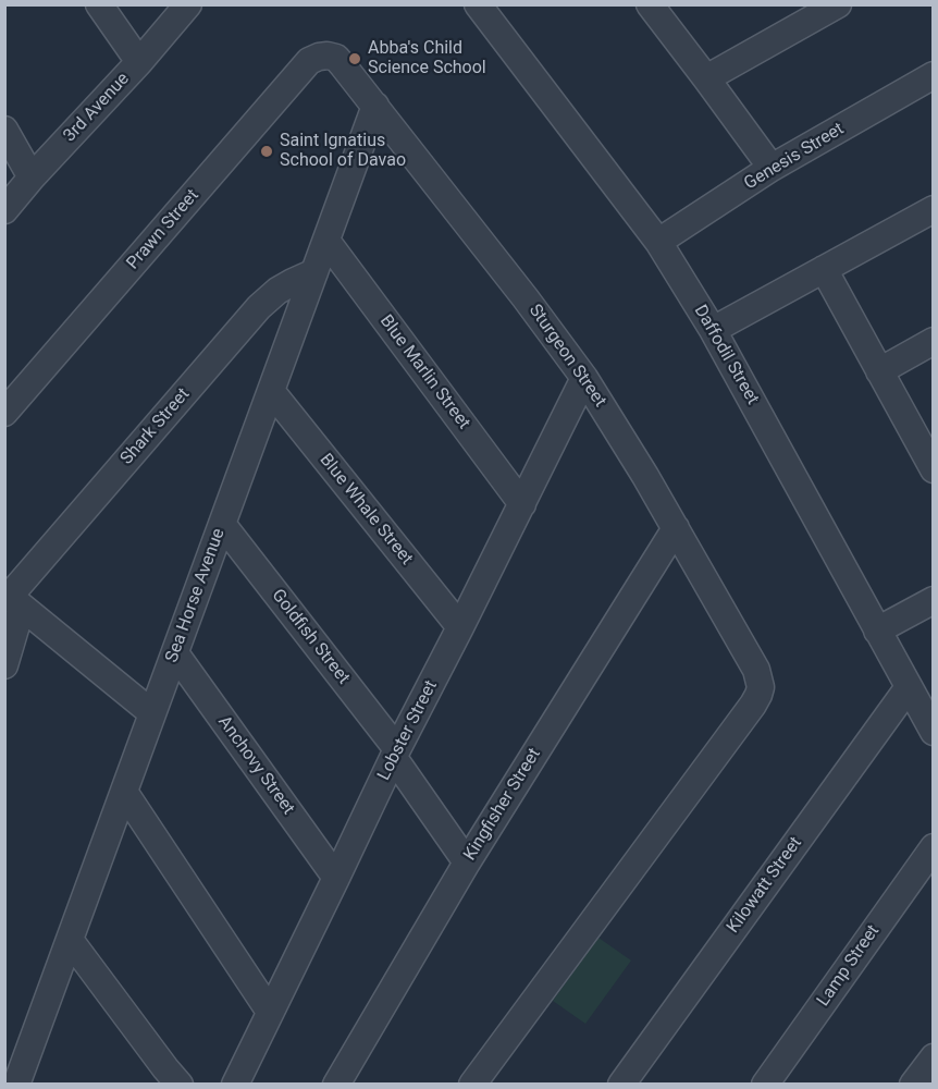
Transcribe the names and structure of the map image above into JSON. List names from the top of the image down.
{
  "streets": {
    "street": [
      "3rd Avenue",
      "Genesis Street",
      "Prawn Street",
      "Daffodil Street",
      "Sturgeon Street",
      "Blue Marlin Street",
      "Shark Street",
      "Blue Whale Street",
      "Sea Horse Avenue",
      "Goldfish Street",
      "Lobster Street",
      "Anchovy Street",
      "Kingfisher Street",
      "Kilowatt Street",
      "Lamp Street"
    ]
  },
  "crossings": [
    ["Genesis Street", "Daffodil Street"],
    ["Prawn Street", "Sturgeon Street"],
    ["Daffodil Street", "Kilowatt Street"],
    ["Sturgeon Street", "Sea Horse Avenue"],
    ["Sturgeon Street", "Lobster Street"],
    ["Sturgeon Street", "Kingfisher Street"],
    ["Blue Marlin Street", "Sea Horse Avenue"],
    ["Blue Marlin Street", "Lobster Street"],
    ["Shark Street", "Sea Horse Avenue"],
    ["Blue Whale Street", "Sea Horse Avenue"],
    ["Blue Whale Street", "Lobster Street"],
    ["Sea Horse Avenue", "Goldfish Street"],
    ["Sea Horse Avenue", "Anchovy Street"],
    ["Goldfish Street", "Lobster Street"],
    ["Goldfish Street", "Kingfisher Street"],
    ["Lobster Street", "Anchovy Street"]
  ],
  "places": ["Abba's Child Science School", "Saint Ignatius School of Davao"]
}
